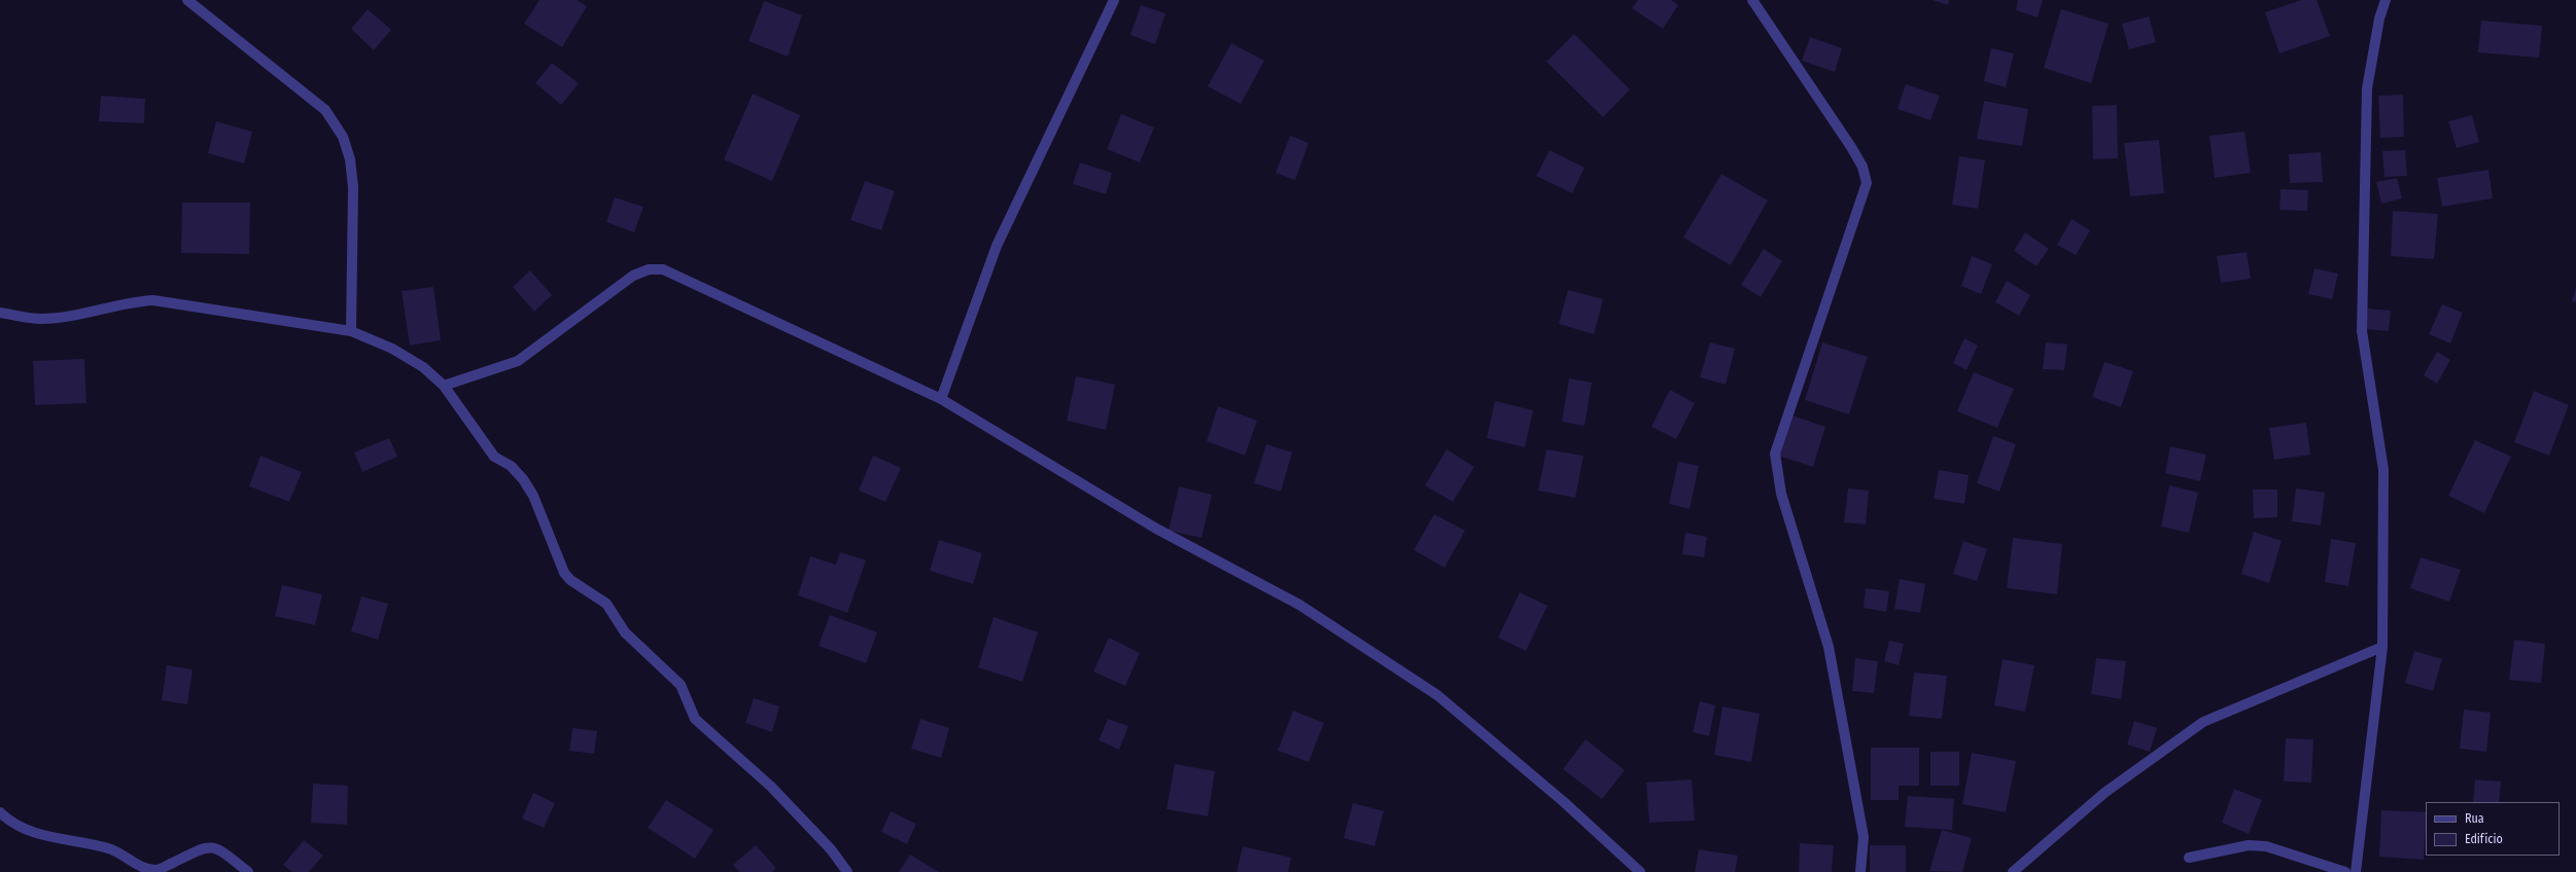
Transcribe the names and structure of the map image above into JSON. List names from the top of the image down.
{
  "legend": ["Rua", "Edifício"]
}
